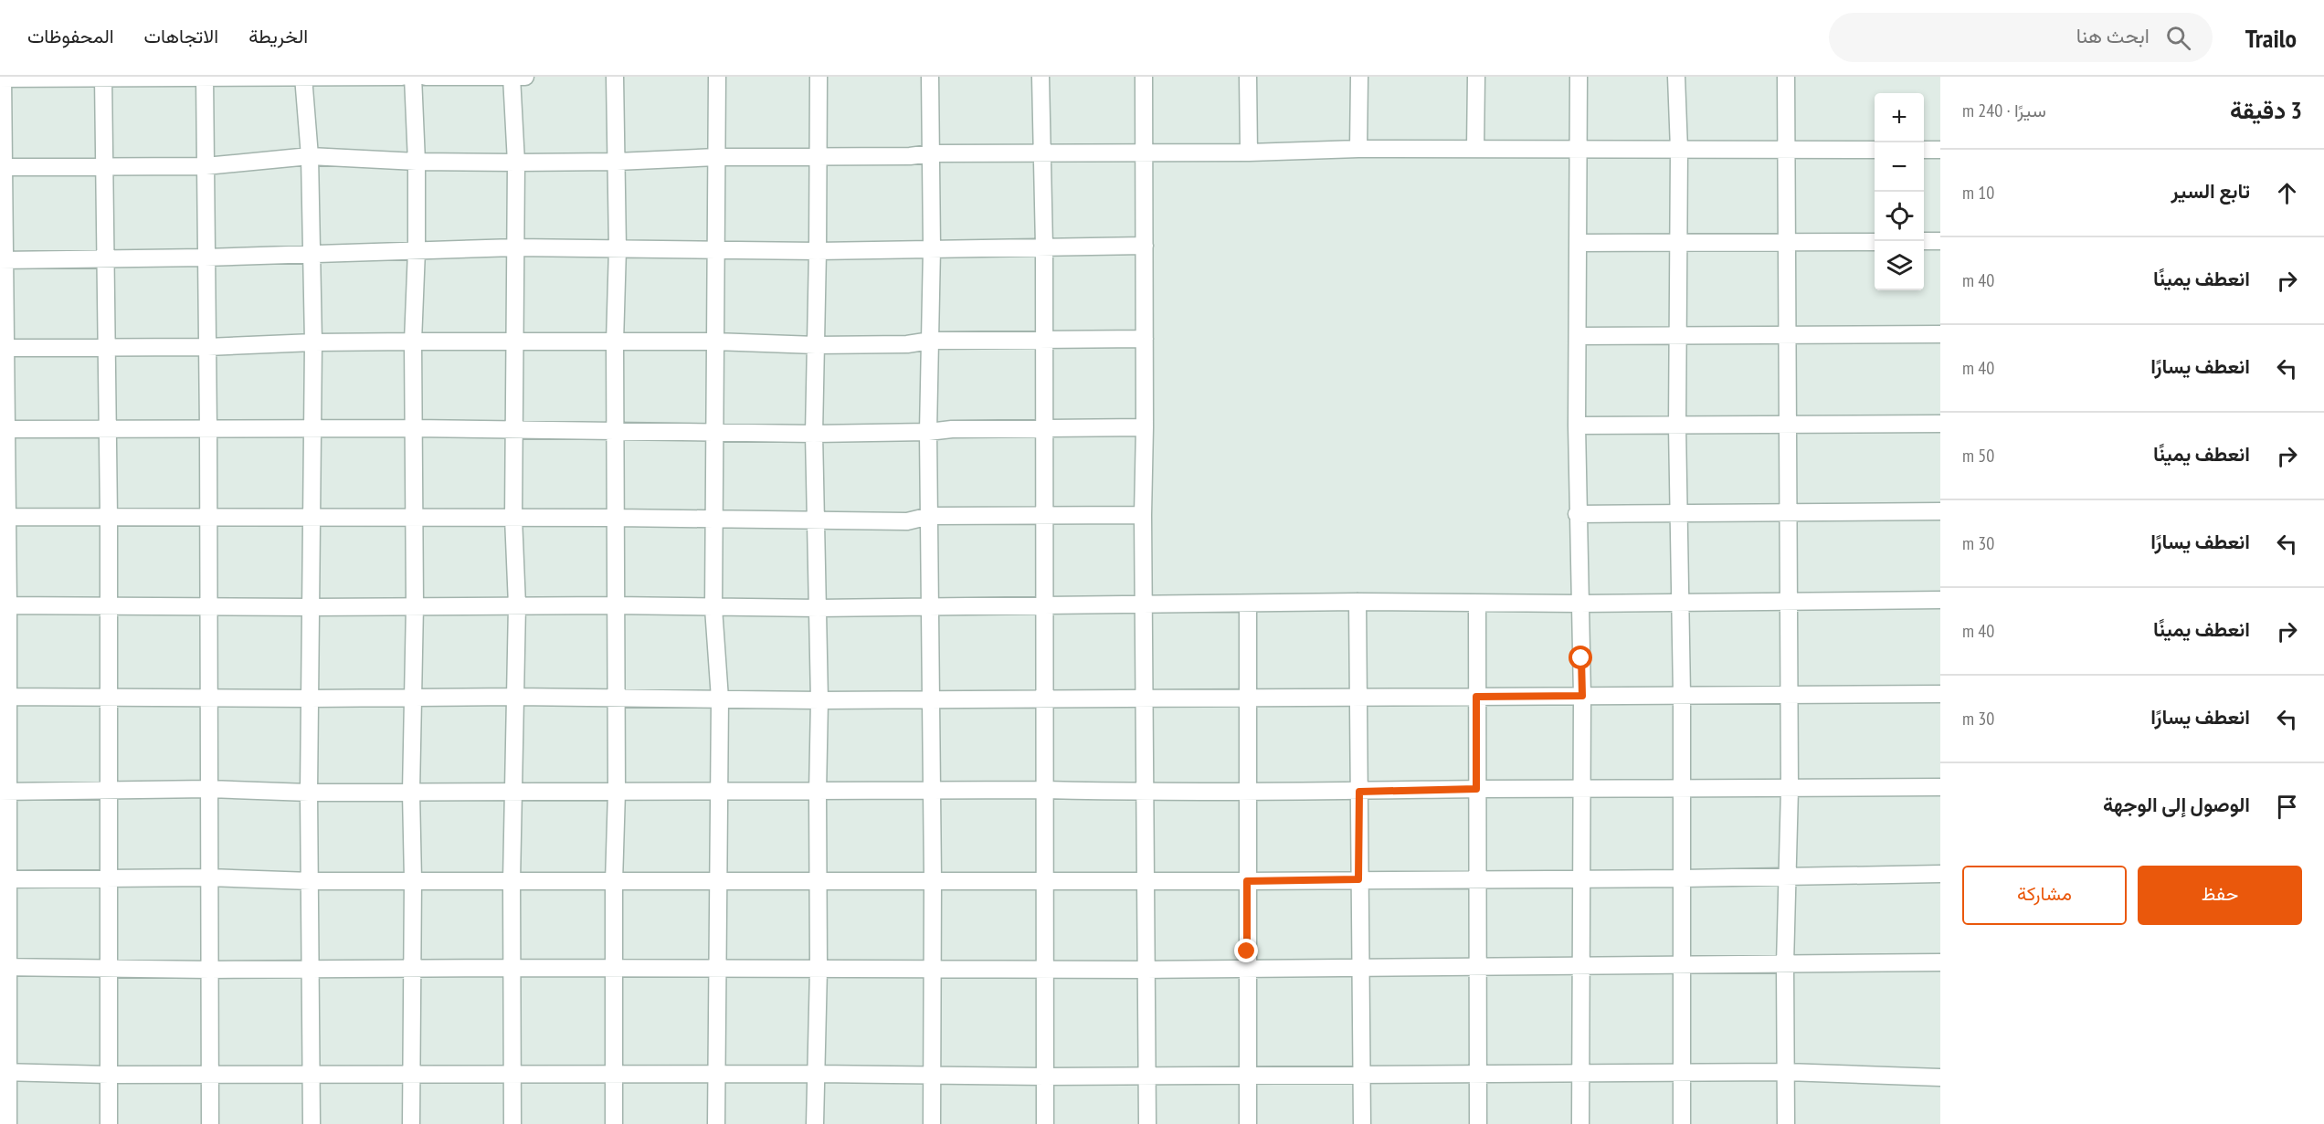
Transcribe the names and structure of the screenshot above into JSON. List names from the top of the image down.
{
  "page": {
    "header": "Trailo",
    "search": "ابحث هنا",
    "nav": ["الخريطة", "الاتجاهات", "المحفوظات"],
    "heading": ["3 دقيقة", "سيرًا · 240 m"],
    "map_buttons": ["+", "−"],
    "list": [
      ["تابع السير", "10 m"],
      ["انعطف يمينًا", "40 m"],
      ["انعطف يسارًا", "40 m"],
      ["انعطف يمينًا", "50 m"],
      ["انعطف يسارًا", "30 m"],
      ["انعطف يمينًا", "40 m"],
      ["انعطف يسارًا", "30 m"],
      "الوصول إلى الوجهة"
    ],
    "buttons": ["حفظ", "مشاركة"]
  }
}
